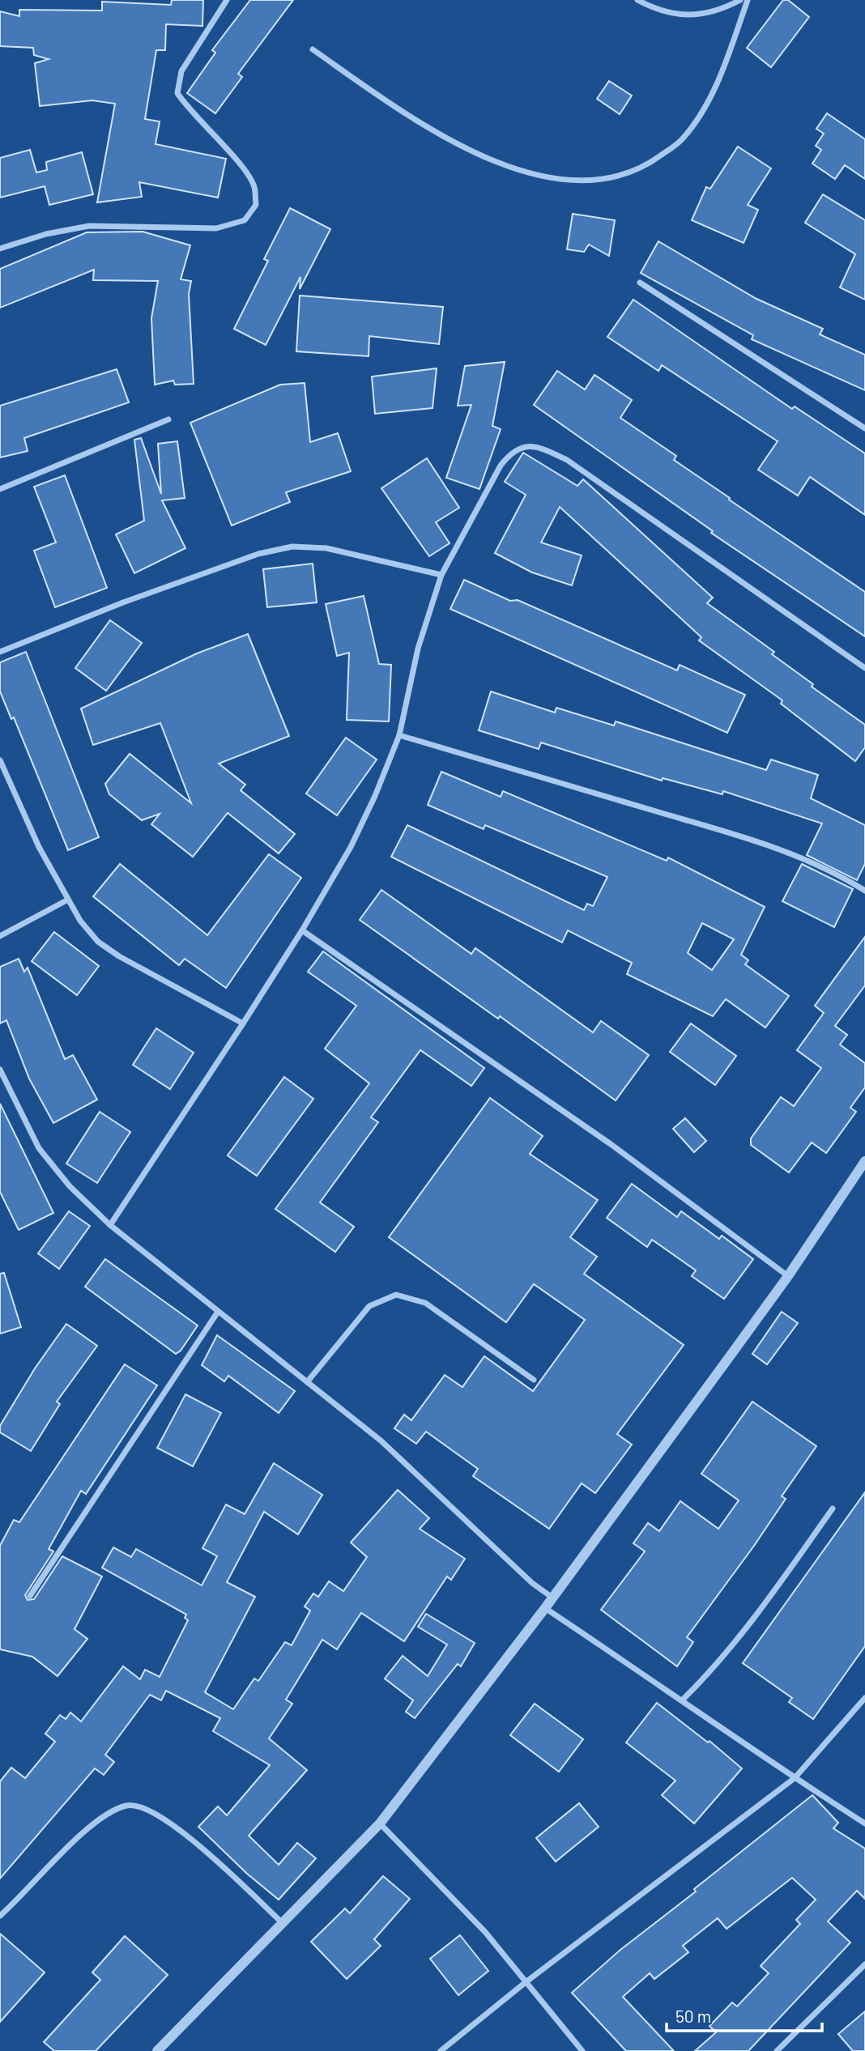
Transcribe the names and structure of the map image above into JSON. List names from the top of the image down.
{
  "scale_bar": "50 m"
}
